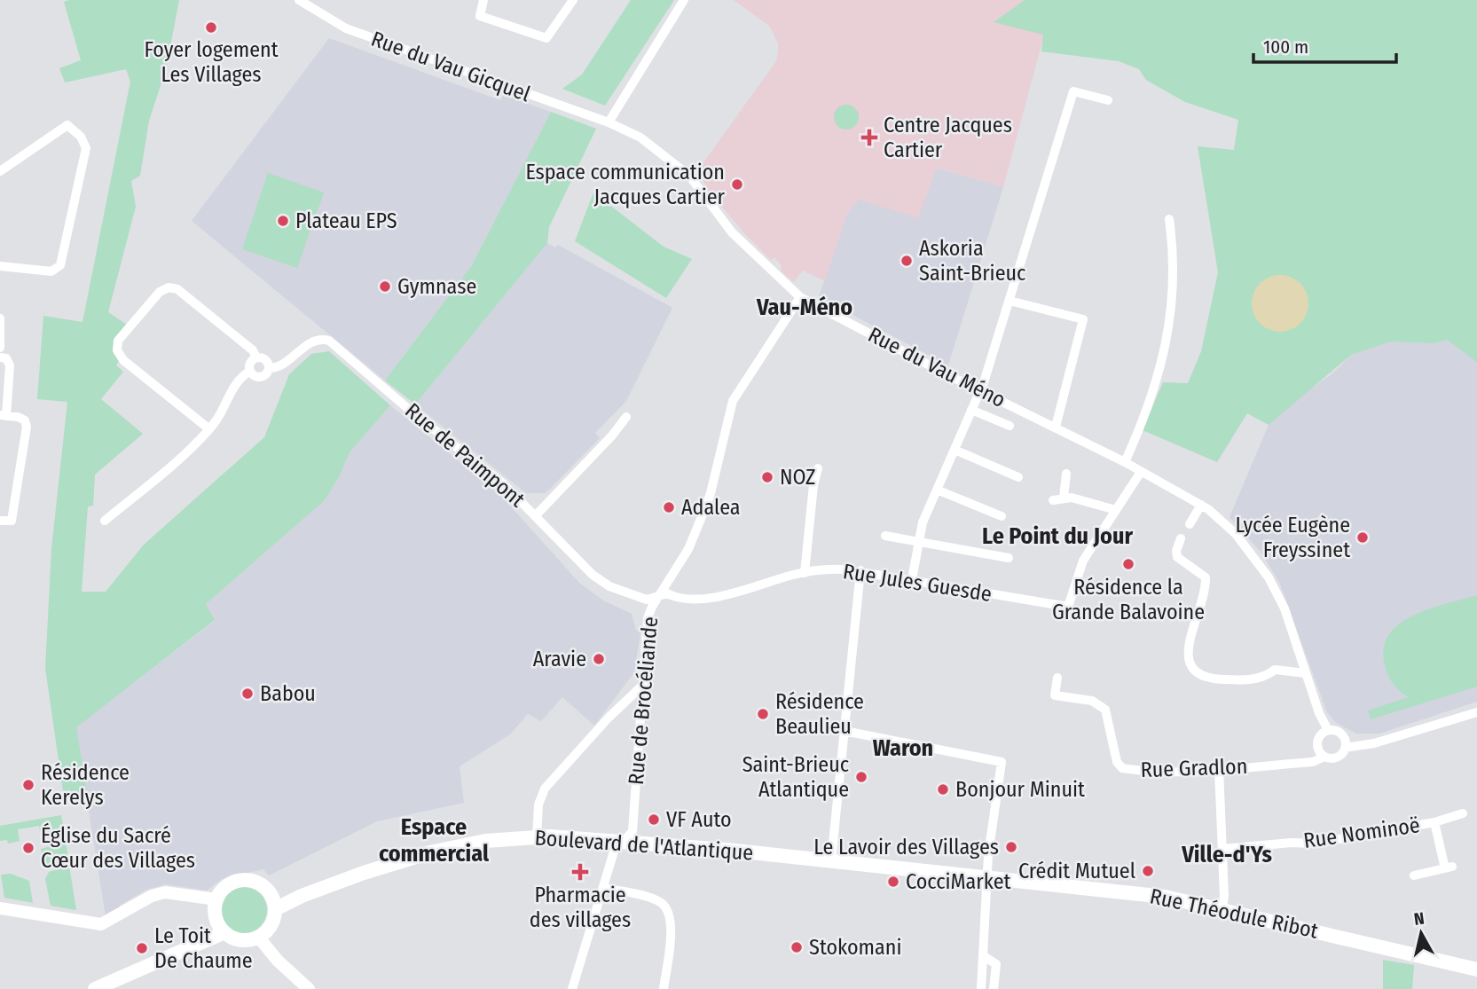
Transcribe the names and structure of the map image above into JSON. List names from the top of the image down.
{
  "streets": {
    "main road": ["Boulevard de l'Atlantique", "Rue Théodule Ribot"],
    "street": [
      "Rue du Vau Gicquel",
      "Rue du Vau Méno",
      "Rue de Paimpont",
      "Rue Jules Guesde",
      "Rue de Brocéliande",
      "Rue Gradlon",
      "Rue Nominoë"
    ]
  },
  "crossings": [
    ["Rue du Vau Gicquel", "Rue du Vau Méno"],
    ["Rue du Vau Méno", "Rue de Brocéliande"],
    ["Rue du Vau Méno", "Rue Gradlon"],
    ["Rue de Paimpont", "Rue Jules Guesde"],
    ["Rue de Paimpont", "Rue de Brocéliande"],
    ["Rue Jules Guesde", "Rue de Brocéliande"],
    ["Rue de Brocéliande", "Boulevard de l'Atlantique"],
    ["Boulevard de l'Atlantique", "Rue Théodule Ribot"]
  ],
  "districts": [
    "Vau-Méno",
    "Le Point du Jour",
    "Waron",
    "Espace commercial",
    "Ville-d'Ys"
  ],
  "places": {
    "other": [
      "Foyer logement Les Villages",
      "Espace communication Jacques Cartier",
      "Plateau EPS",
      "Askoria Saint-Brieuc",
      "Gymnase",
      "NOZ",
      "Adalea",
      "Lycée Eugène Freyssinet",
      "Résidence la Grande Balavoine",
      "Aravie",
      "Babou",
      "Résidence Beaulieu",
      "Saint-Brieuc Atlantique",
      "Résidence Kerelys",
      "Bonjour Minuit",
      "VF Auto",
      "Le Lavoir des Villages",
      "Église du Sacré Cœur des Villages",
      "Crédit Mutuel",
      "CocciMarket",
      "Stokomani",
      "Le Toit De Chaume"
    ],
    "health": ["Centre Jacques Cartier", "Pharmacie des villages"]
  },
  "scale_bar": "100 m",
  "north": "top"
}
